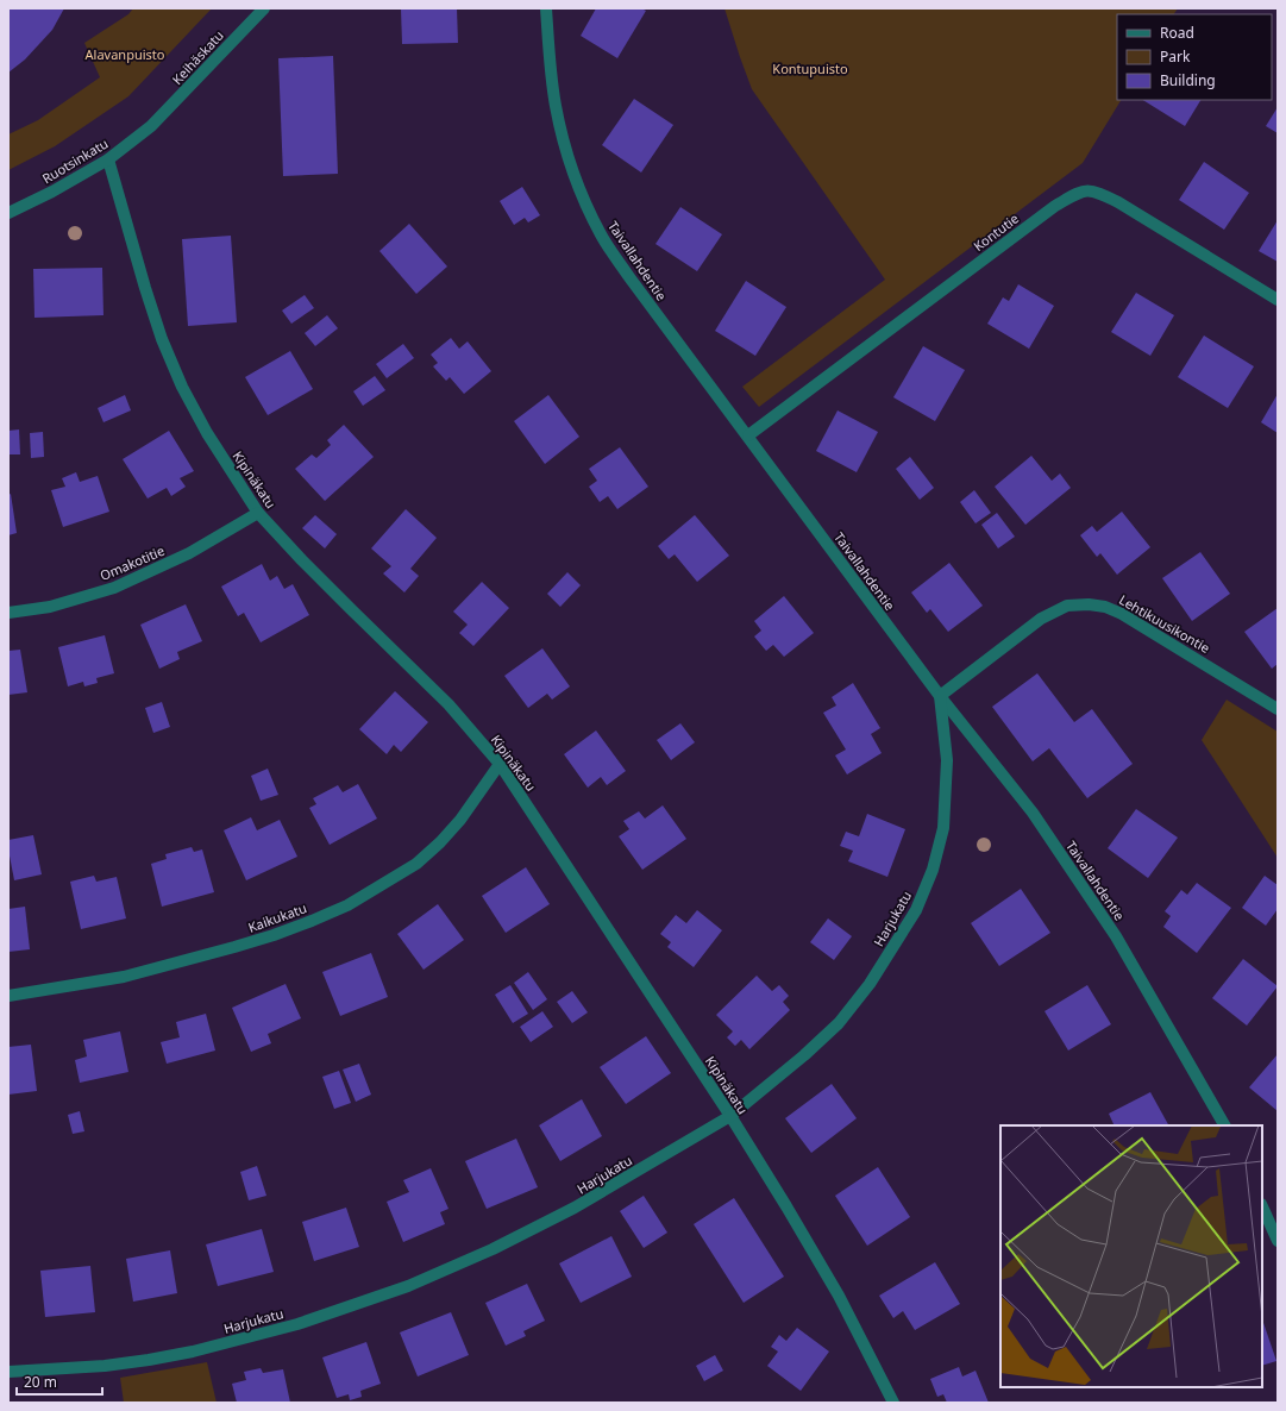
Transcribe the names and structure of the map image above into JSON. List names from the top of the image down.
{
  "streets": {
    "street": [
      "Keihäskatu",
      "Ruotsinkatu",
      "Kontutie",
      "Taivallahdentie",
      "Kipinäkatu",
      "Omakotitie",
      "Lehtikuusikontie",
      "Kaikukatu",
      "Harjukatu"
    ]
  },
  "crossings": [
    ["Keihäskatu", "Ruotsinkatu"],
    ["Ruotsinkatu", "Kipinäkatu"],
    ["Kontutie", "Taivallahdentie"],
    ["Taivallahdentie", "Lehtikuusikontie"],
    ["Taivallahdentie", "Harjukatu"],
    ["Kipinäkatu", "Omakotitie"],
    ["Kipinäkatu", "Kaikukatu"],
    ["Kipinäkatu", "Harjukatu"],
    ["Lehtikuusikontie", "Harjukatu"]
  ],
  "parks": ["Alavanpuisto", "Kontupuisto"],
  "legend": ["Road", "Park", "Building"],
  "scale_bar": "20 m"
}
